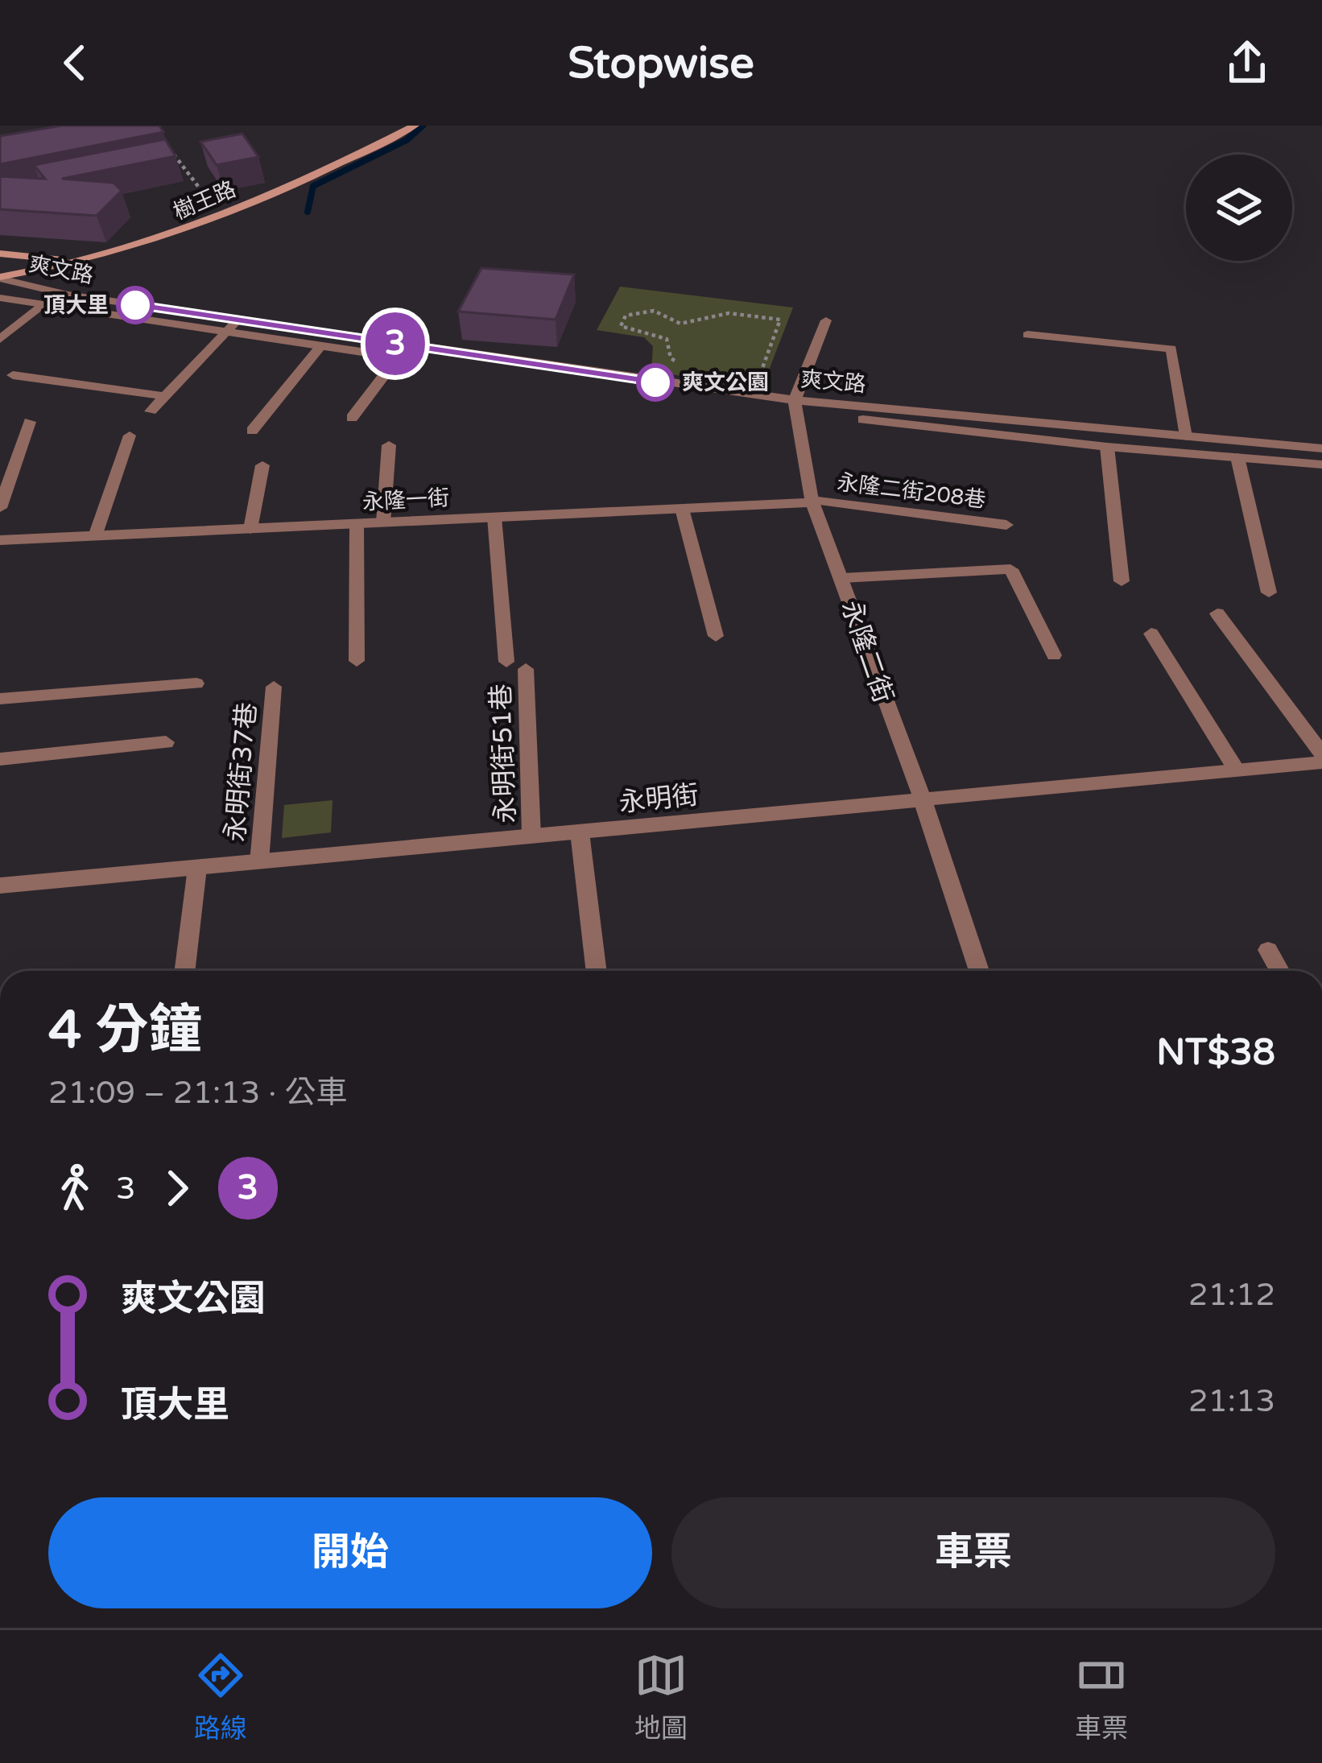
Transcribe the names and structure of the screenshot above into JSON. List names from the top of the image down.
{
  "streets": {
    "street": [
      "樹王路",
      "爽文路",
      "永隆二街208巷",
      "永隆一街",
      "永隆二街",
      "永明街51巷",
      "永明街37巷",
      "永明街"
    ]
  },
  "crossings": [
    ["樹王路", "爽文路"],
    ["爽文路", "永隆二街"],
    ["永隆二街208巷", "永隆一街"],
    ["永隆二街208巷", "永隆二街"],
    ["永隆一街", "永隆二街"],
    ["永隆二街", "永明街"],
    ["永明街51巷", "永明街"],
    ["永明街37巷", "永明街"]
  ],
  "places": ["頂大里", "爽文公園"],
  "lines": ["bus line 3"],
  "page": {
    "header": "Stopwise",
    "on_map": "3",
    "heading": ["4 分鐘", "21:09 – 21:13 · 公車", "NT$38"],
    "legs": ["3", "3"],
    "list": [
      {
        "name": "爽文公園",
        "value": "21:12"
      },
      {
        "name": "頂大里",
        "value": "21:13"
      }
    ],
    "buttons": ["開始", "車票"],
    "tabs": ["路線", "地圖", "車票"]
  }
}
